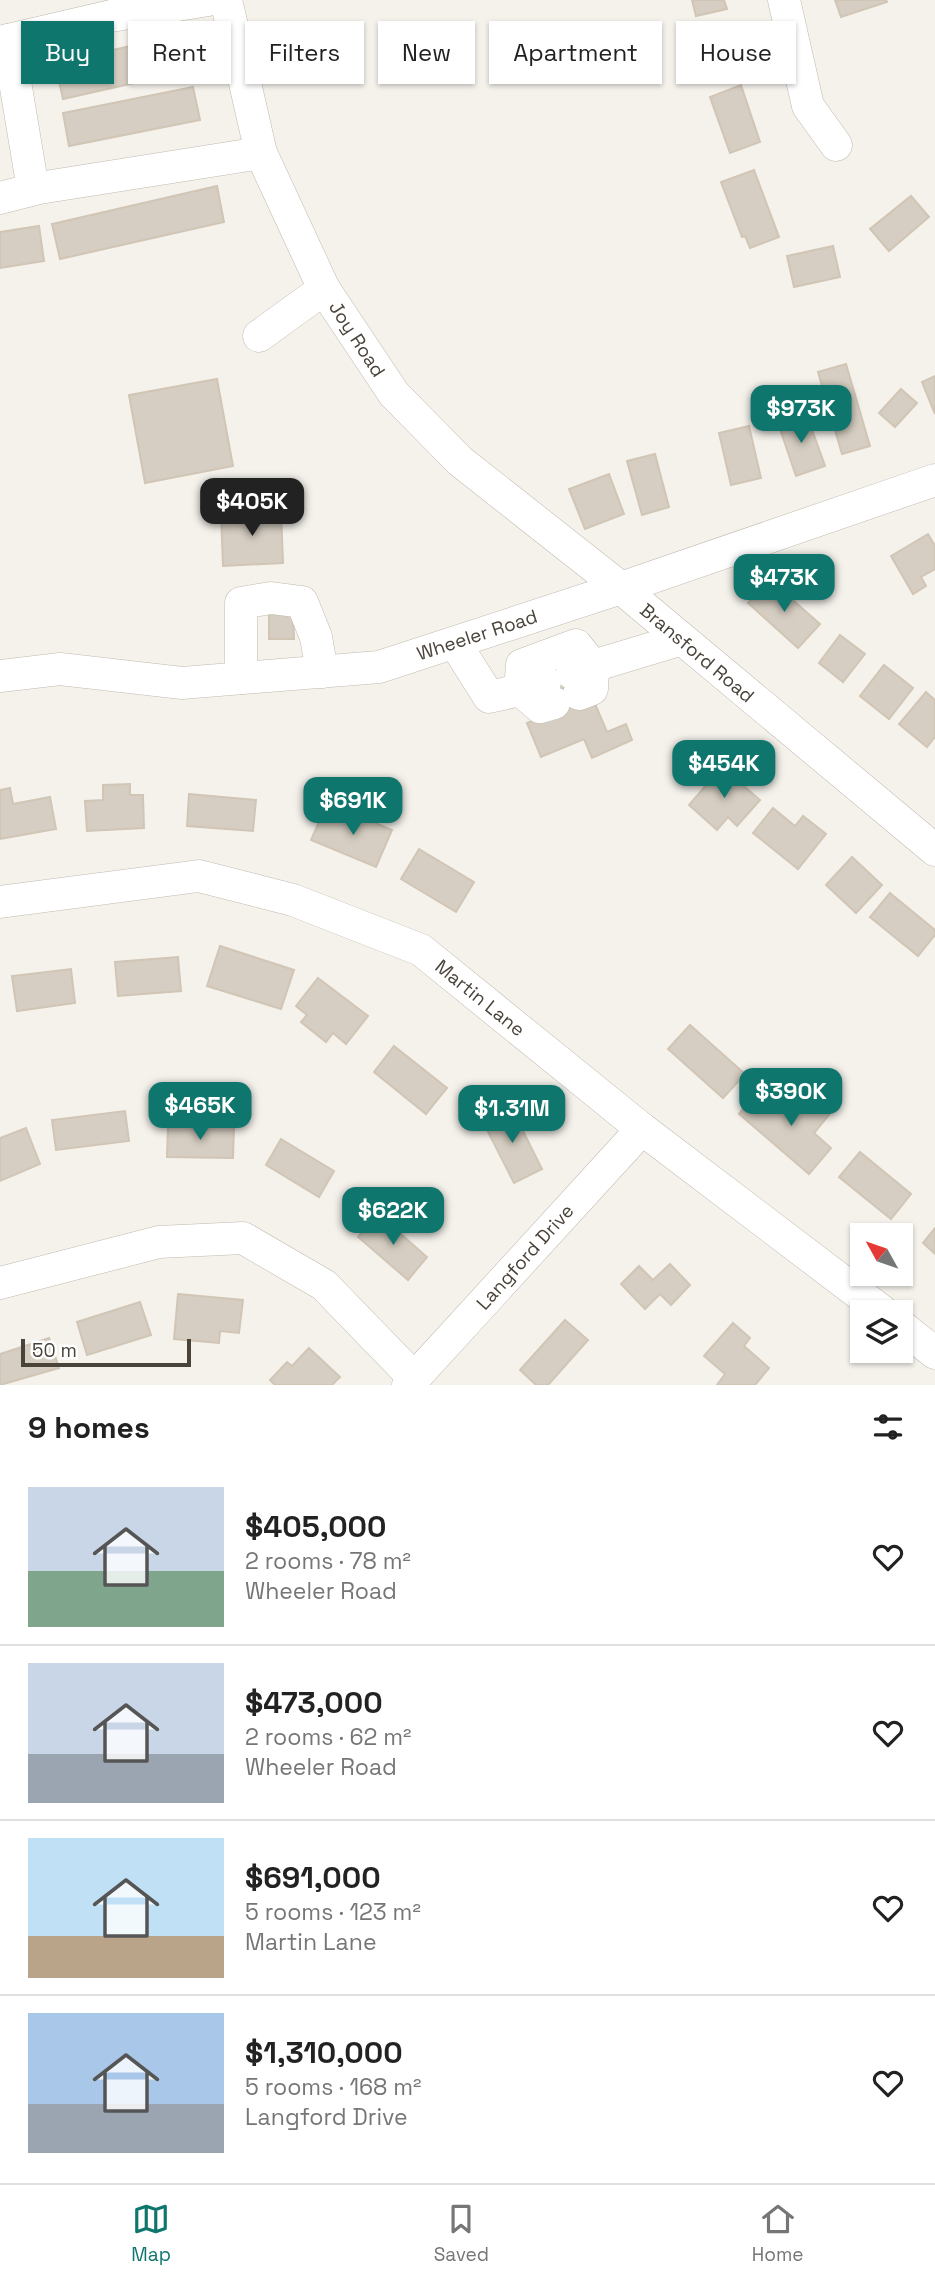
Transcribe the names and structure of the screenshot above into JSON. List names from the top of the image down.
{
  "streets": {
    "street": [
      "Joy Road",
      "Wheeler Road",
      "Bransford Road",
      "Martin Lane",
      "Langford Drive"
    ]
  },
  "crossings": [
    ["Joy Road", "Wheeler Road"],
    ["Joy Road", "Bransford Road"],
    ["Wheeler Road", "Bransford Road"],
    ["Martin Lane", "Langford Drive"]
  ],
  "scale_bar": "50 m",
  "north": "top left",
  "page": {
    "chip": [
      "Buy",
      "Rent",
      "Filters",
      "New",
      "Apartment",
      "House"
    ],
    "price": [
      "$973K",
      "$405K",
      "$473K",
      "$454K",
      "$691K",
      "$390K",
      "$465K",
      "$1.31M",
      "$622K"
    ],
    "scale": "50 m",
    "heading": "9 homes",
    "list": [
      {
        "name": "$405,000",
        "note": "2 rooms · 78 m² · Wheeler Road"
      },
      {
        "name": "$473,000",
        "note": "2 rooms · 62 m² · Wheeler Road"
      },
      {
        "name": "$691,000",
        "note": "5 rooms · 123 m² · Martin Lane"
      },
      {
        "name": "$1,310,000",
        "note": "5 rooms · 168 m² · Langford Drive"
      }
    ],
    "tabs": ["Map", "Saved", "Home"]
  }
}
